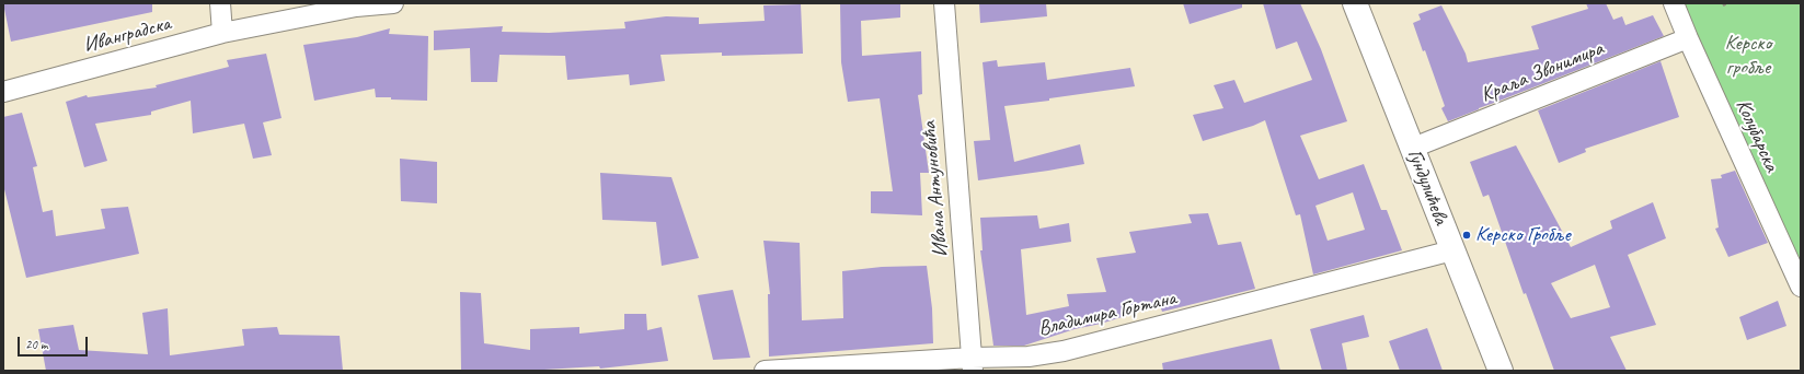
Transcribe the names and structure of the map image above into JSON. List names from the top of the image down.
{
  "streets": {
    "street": [
      "Иванградска",
      "Краља Звонимира",
      "Колубарска",
      "Гундулићева",
      "Ивана Антуновића",
      "Владимира Гортана"
    ]
  },
  "crossings": [
    ["Краља Звонимира", "Колубарска"],
    ["Краља Звонимира", "Гундулићева"],
    ["Гундулићева", "Владимира Гортана"],
    ["Ивана Антуновића", "Владимира Гортана"]
  ],
  "parks": ["Керско гробље"],
  "places": ["Керско Гробље"],
  "scale_bar": "20 m"
}
